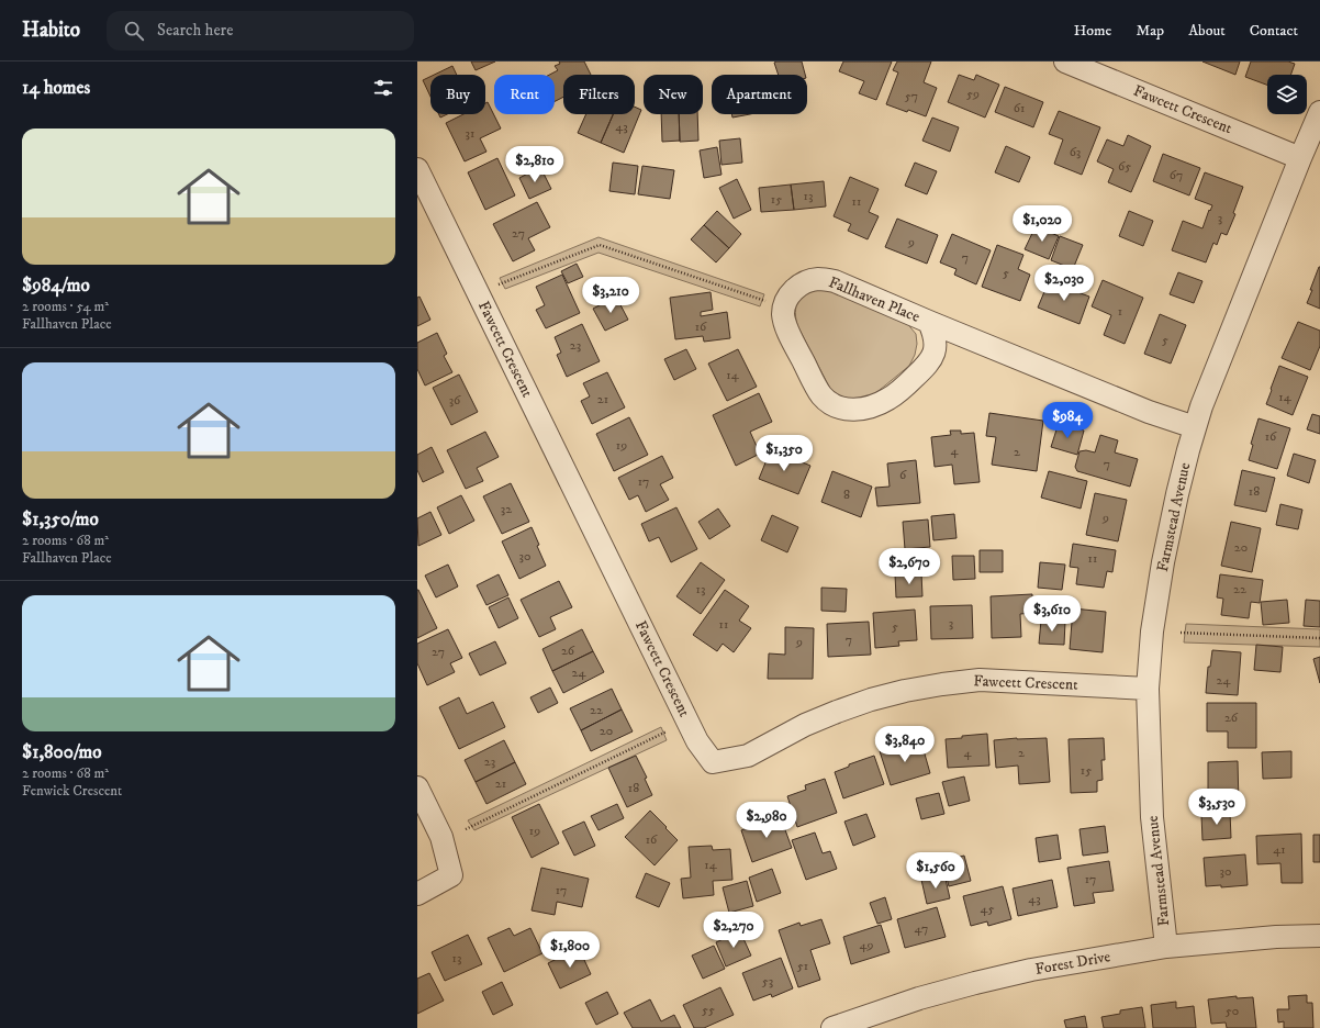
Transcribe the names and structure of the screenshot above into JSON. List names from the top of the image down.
{
  "streets": {
    "street": [
      "Fawcett Crescent",
      "Fallhaven Place",
      "Farmstead Avenue",
      "Forest Drive"
    ]
  },
  "crossings": [
    ["Fawcett Crescent", "Farmstead Avenue"],
    ["Fallhaven Place", "Farmstead Avenue"],
    ["Farmstead Avenue", "Forest Drive"]
  ],
  "house_numbers": [
    "59",
    "57",
    "61",
    "43",
    "31",
    "63",
    "65",
    "67",
    "13",
    "15",
    "11",
    "3",
    "27",
    "9",
    "7",
    "5",
    "1",
    "16",
    "5",
    "23",
    "14",
    "14",
    "21",
    "36",
    "16",
    "19",
    "4",
    "2",
    "7",
    "6",
    "17",
    "18",
    "8",
    "32",
    "9",
    "20",
    "30",
    "11",
    "13",
    "22",
    "3",
    "11",
    "5",
    "7",
    "9",
    "26",
    "27",
    "24",
    "24",
    "22",
    "26",
    "20",
    "4",
    "2",
    "23",
    "15",
    "21",
    "18",
    "19",
    "16",
    "41",
    "14",
    "30",
    "17",
    "17",
    "43",
    "45",
    "47",
    "49",
    "13",
    "51",
    "53",
    "55",
    "50"
  ],
  "page": {
    "header": "Habito",
    "search": "Search here",
    "nav": [
      "Home",
      "Map",
      "About",
      "Contact"
    ],
    "heading": "14 homes",
    "chip": [
      "Buy",
      "Rent",
      "Filters",
      "New",
      "Apartment"
    ],
    "list": [
      {
        "name": "$984/mo",
        "note": "2 rooms · 54 m² · Fallhaven Place"
      },
      {
        "name": "$1,350/mo",
        "note": "2 rooms · 68 m² · Fallhaven Place"
      },
      {
        "name": "$1,800/mo",
        "note": "2 rooms · 68 m² · Fenwick Crescent"
      }
    ],
    "price": [
      "$2,810",
      "$1,020",
      "$2,030",
      "$3,210",
      "$984",
      "$1,350",
      "$2,670",
      "$3,610",
      "$3,840",
      "$3,530",
      "$2,980",
      "$1,560",
      "$2,270",
      "$1,800"
    ]
  }
}
